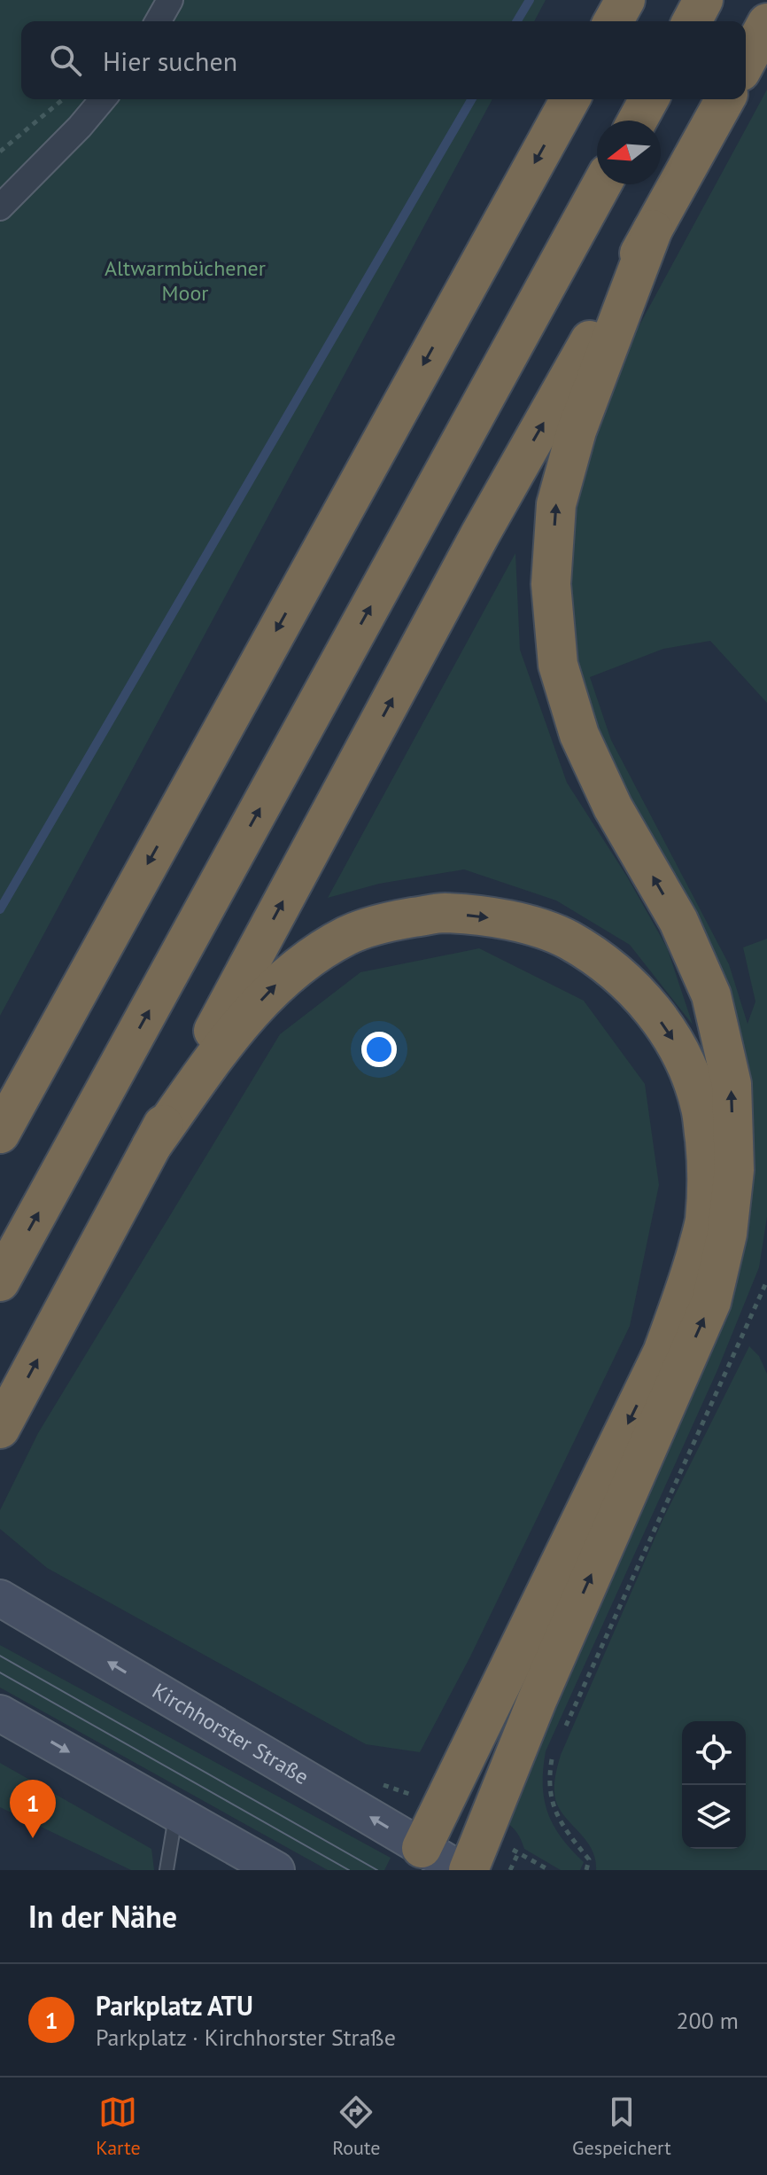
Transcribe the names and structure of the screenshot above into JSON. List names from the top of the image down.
{
  "streets": {
    "main road": ["Kirchhorster Straße"]
  },
  "parks": ["Altwarmbüchener Moor"],
  "north": "left",
  "page": {
    "search": "Hier suchen",
    "pins": "1",
    "heading": "In der Nähe",
    "list": [
      {
        "mark": "1",
        "name": "Parkplatz ATU",
        "note": "Parkplatz · Kirchhorster Straße",
        "value": "200 m"
      }
    ],
    "nav": ["Karte", "Route", "Gespeichert"]
  }
}
